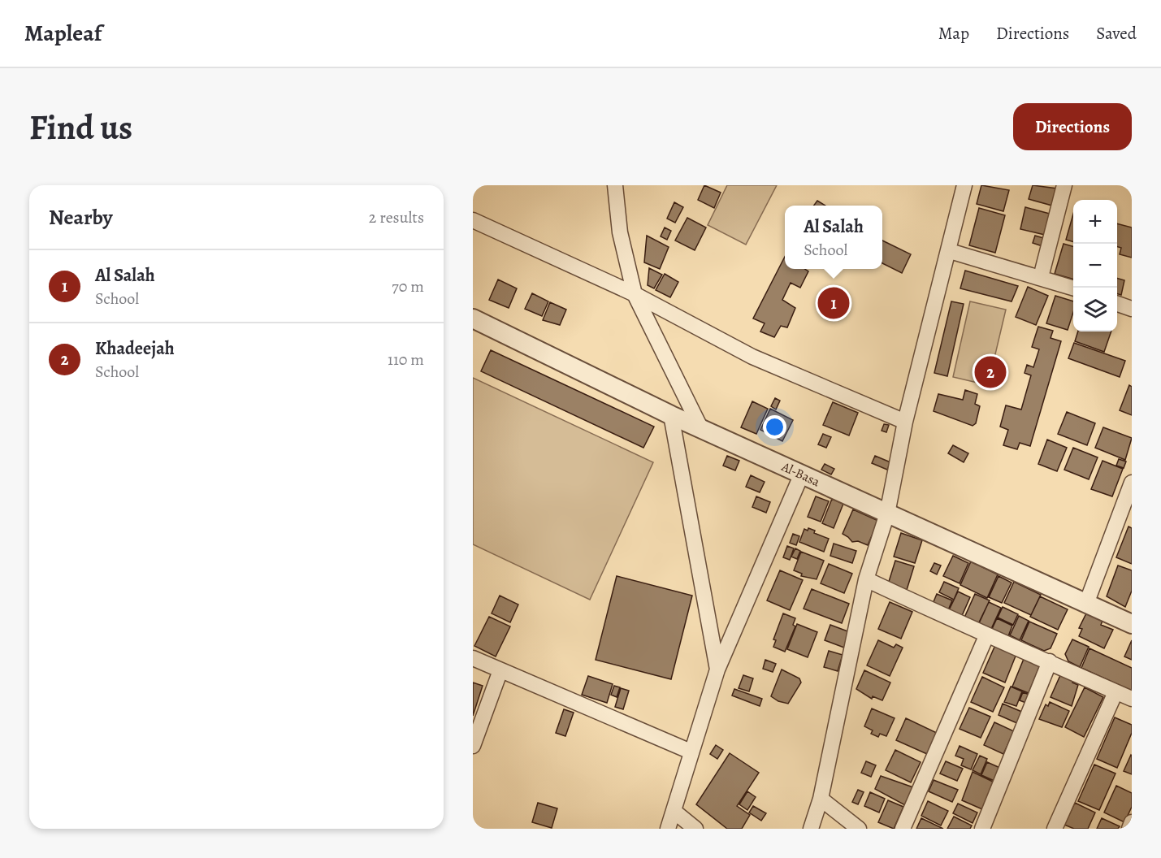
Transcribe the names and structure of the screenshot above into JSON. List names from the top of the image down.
{
  "streets": {
    "street": ["Al-Basa"]
  },
  "page": {
    "header": "Mapleaf",
    "nav": ["Map", "Directions", "Saved"],
    "buttons": "Directions",
    "title": "Find us",
    "heading": ["Nearby", "2 results"],
    "map_buttons": ["+", "−"],
    "popup": ["Al Salah", "School"],
    "list": [
      {
        "mark": "1",
        "name": "Al Salah",
        "note": "School",
        "value": "70 m"
      },
      {
        "mark": "2",
        "name": "Khadeejah",
        "note": "School",
        "value": "110 m"
      }
    ],
    "pins": ["1", "2"]
  }
}
